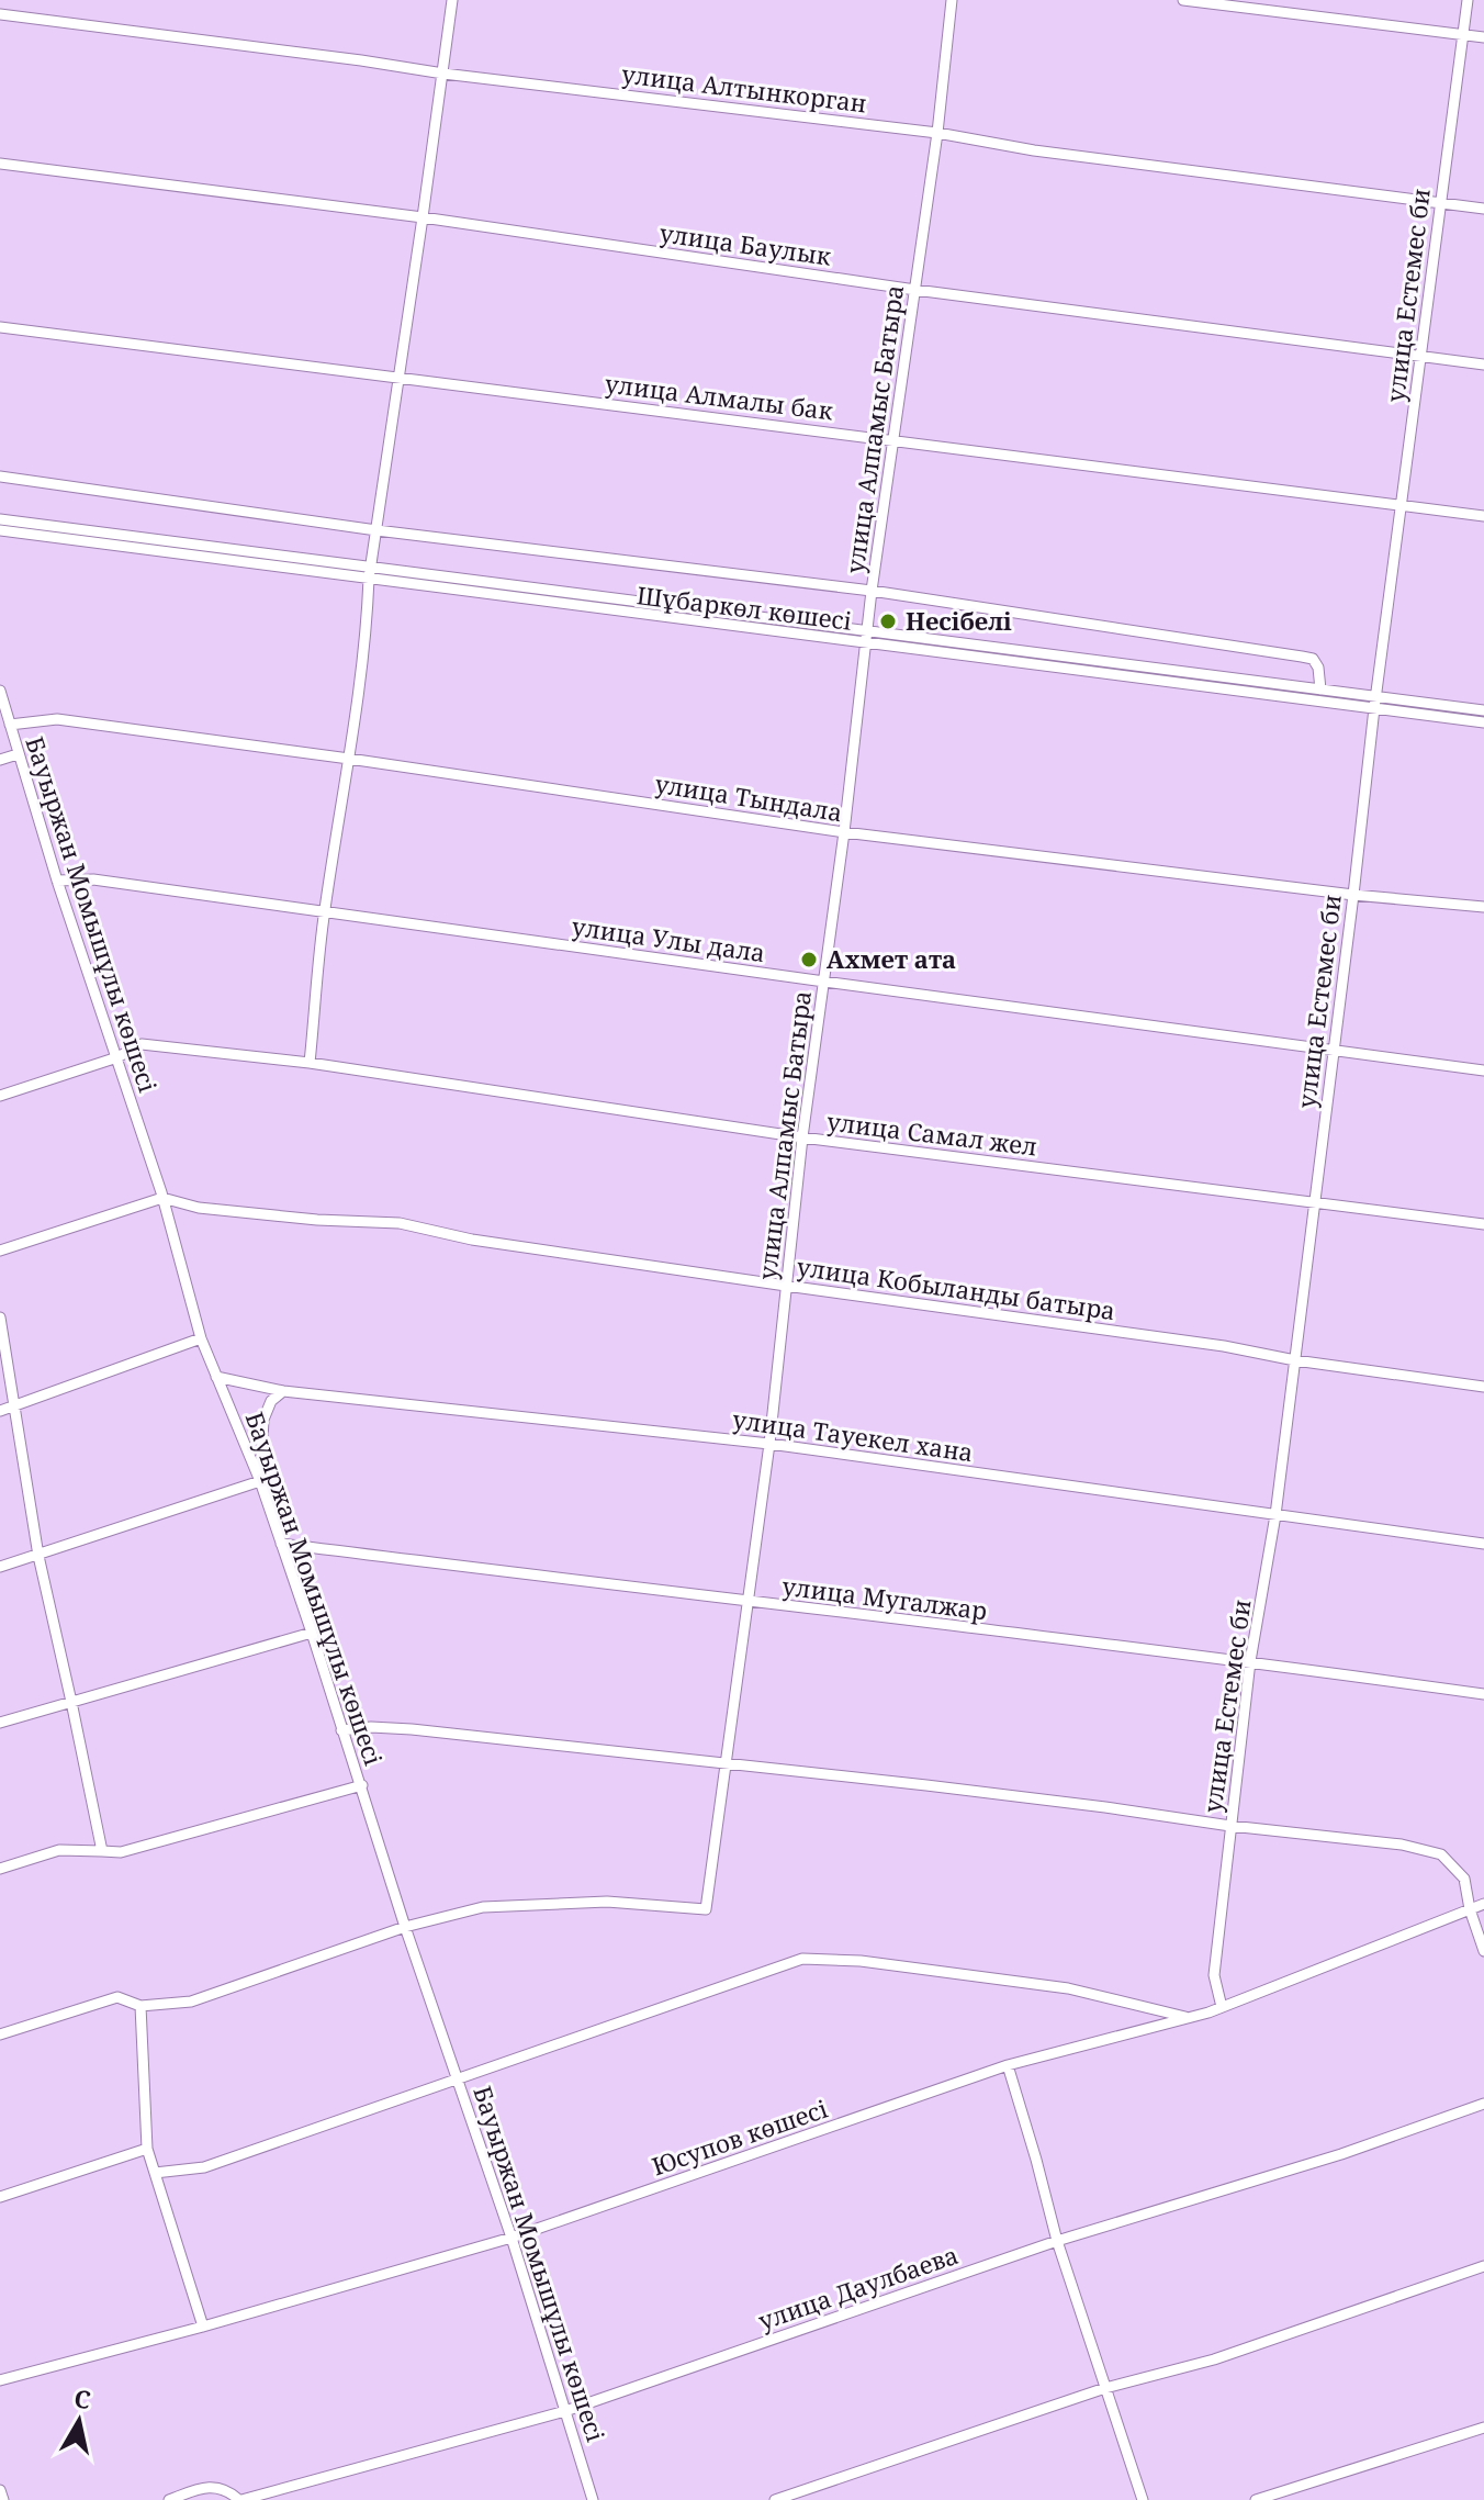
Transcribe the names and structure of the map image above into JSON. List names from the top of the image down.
{
  "streets": {
    "street": [
      "улица Алтынкорган",
      "улица Баулык",
      "улица Естемес би",
      "улица Алмалы бак",
      "улица Алпамыс Батыра",
      "Шұбаркөл көшесі",
      "улица Тындала",
      "Бауыржан Момышұлы көшесі",
      "улица Улы дала",
      "улица Самал жел",
      "улица Кобыланды батыра",
      "улица Тауекел хана",
      "улица Мугалжар",
      "Юсупов көшесі",
      "улица Даулбаева"
    ]
  },
  "crossings": [
    ["улица Алтынкорган", "улица Естемес би"],
    ["улица Алтынкорган", "улица Алпамыс Батыра"],
    ["улица Баулык", "улица Естемес би"],
    ["улица Баулык", "улица Алпамыс Батыра"],
    ["улица Естемес би", "улица Алмалы бак"],
    ["улица Естемес би", "Шұбаркөл көшесі"],
    ["улица Естемес би", "улица Тындала"],
    ["улица Естемес би", "улица Улы дала"],
    ["улица Естемес би", "улица Самал жел"],
    ["улица Естемес би", "улица Кобыланды батыра"],
    ["улица Естемес би", "улица Тауекел хана"],
    ["улица Естемес би", "улица Мугалжар"],
    ["улица Естемес би", "Юсупов көшесі"],
    ["улица Алмалы бак", "улица Алпамыс Батыра"],
    ["улица Алпамыс Батыра", "Шұбаркөл көшесі"],
    ["улица Алпамыс Батыра", "улица Тындала"],
    ["улица Алпамыс Батыра", "Бауыржан Момышұлы көшесі"],
    ["улица Алпамыс Батыра", "улица Улы дала"],
    ["улица Алпамыс Батыра", "улица Самал жел"],
    ["улица Алпамыс Батыра", "улица Кобыланды батыра"],
    ["улица Алпамыс Батыра", "улица Тауекел хана"],
    ["улица Алпамыс Батыра", "улица Мугалжар"],
    ["улица Тындала", "Бауыржан Момышұлы көшесі"],
    ["Бауыржан Момышұлы көшесі", "улица Улы дала"],
    ["Бауыржан Момышұлы көшесі", "улица Самал жел"],
    ["Бауыржан Момышұлы көшесі", "улица Кобыланды батыра"],
    ["Бауыржан Момышұлы көшесі", "улица Тауекел хана"],
    ["Бауыржан Момышұлы көшесі", "улица Мугалжар"],
    ["Бауыржан Момышұлы көшесі", "Юсупов көшесі"],
    ["Бауыржан Момышұлы көшесі", "улица Даулбаева"]
  ],
  "places": ["Несібелі", "Ахмет ата"],
  "north": "top"
}
